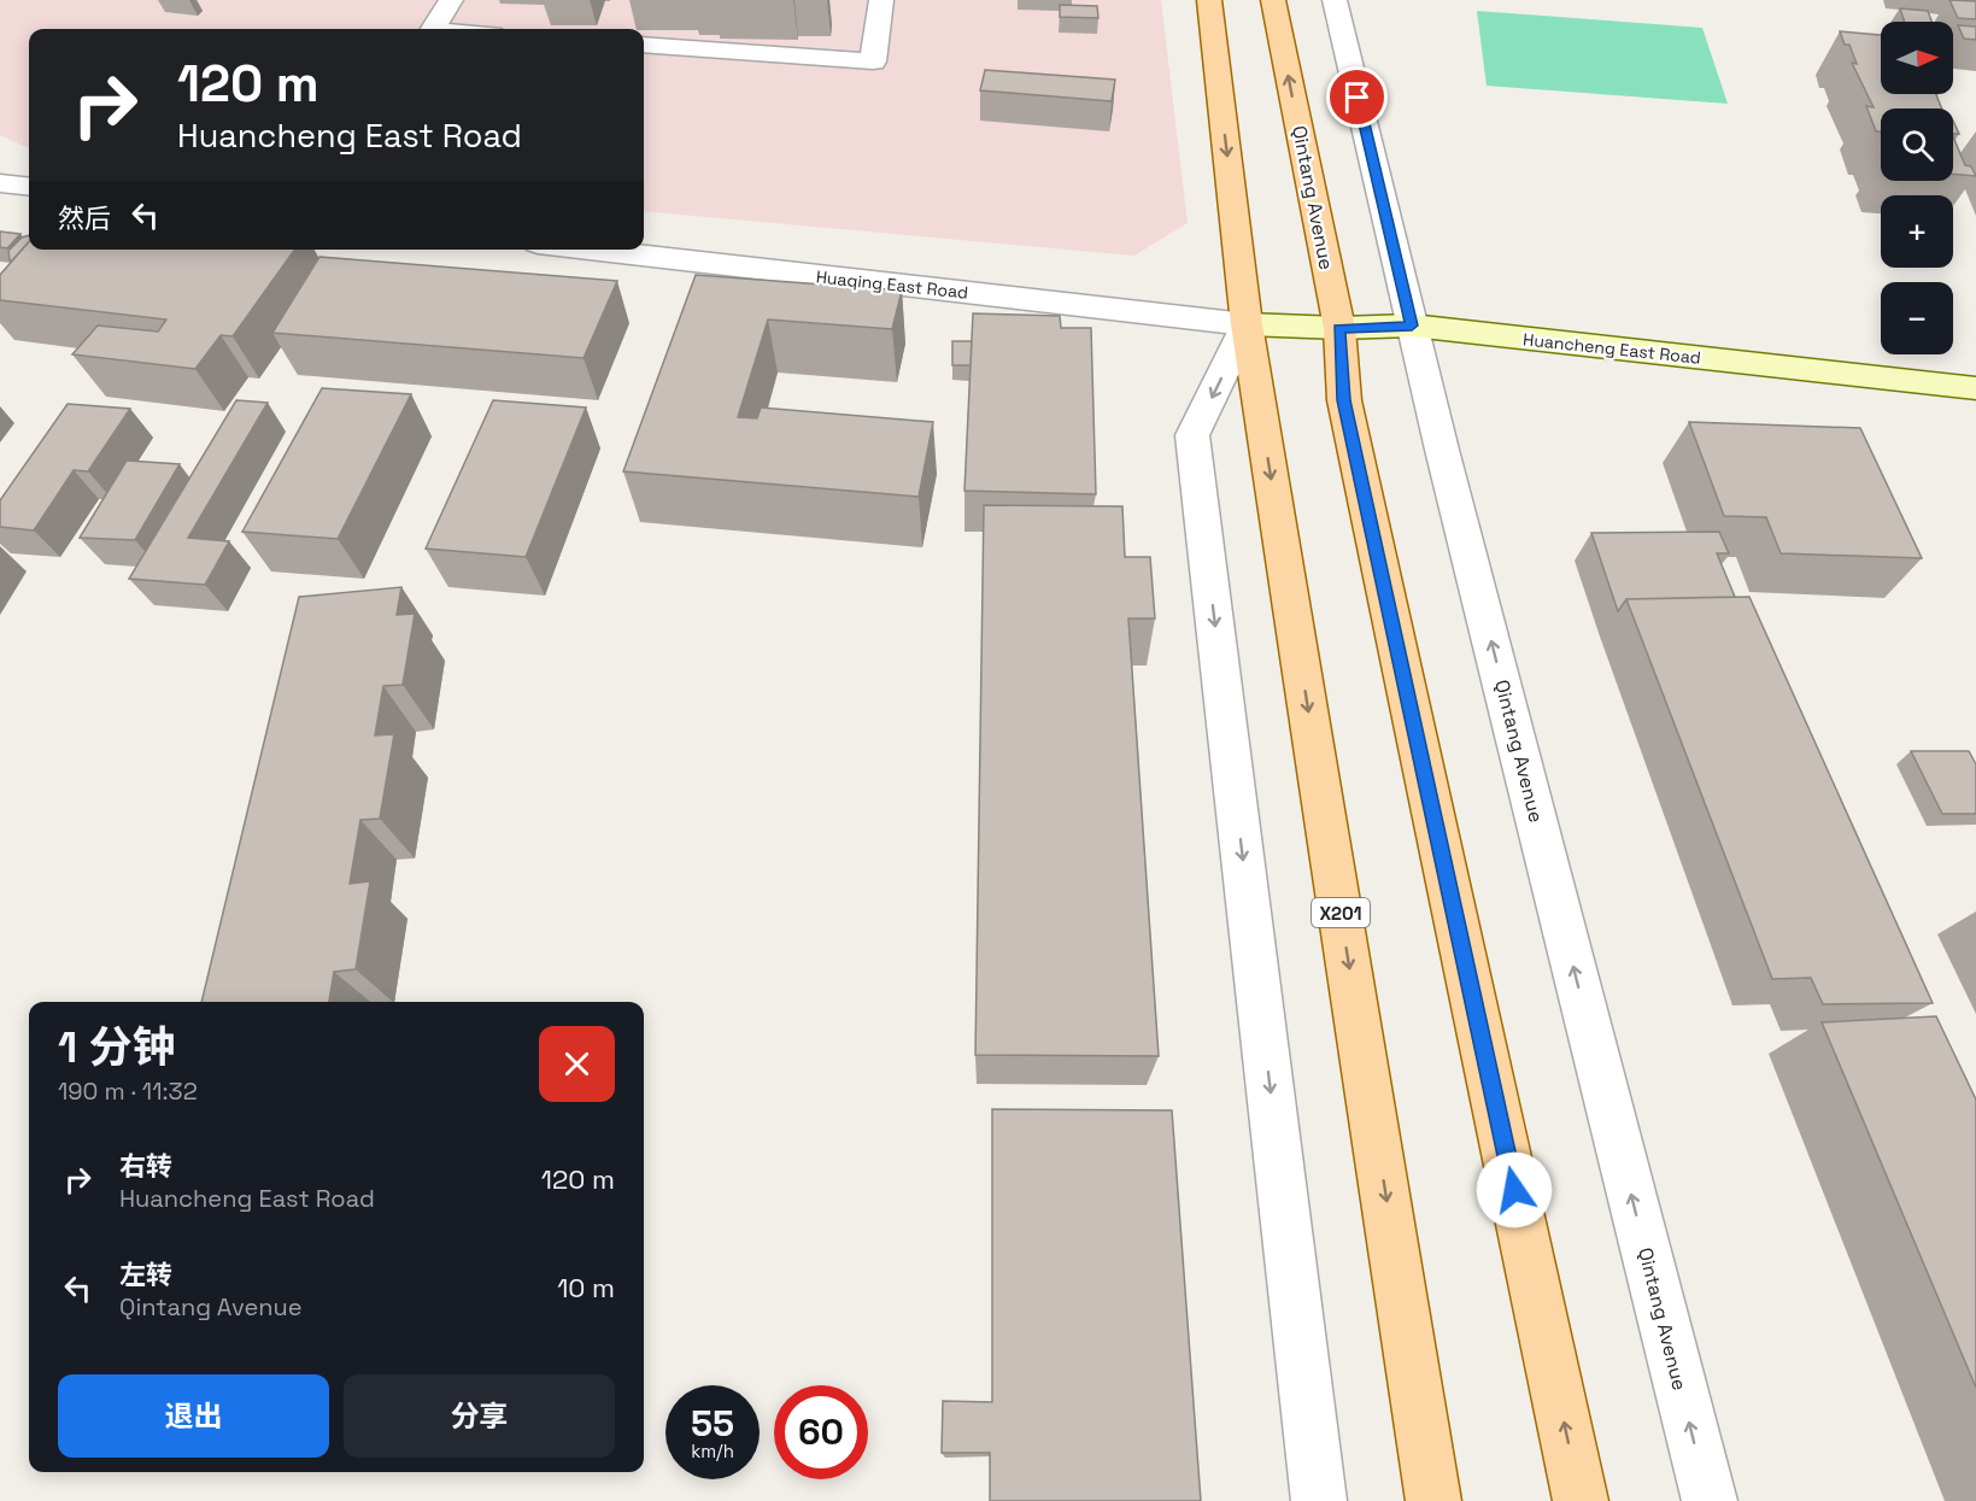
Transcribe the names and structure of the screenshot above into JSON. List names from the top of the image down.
{
  "streets": {
    "main road": ["Qintang Avenue", "Huancheng East Road", "X201"],
    "street": ["Huaqing East Road"]
  },
  "crossings": [
    ["Qintang Avenue", "Huancheng East Road"],
    ["Huaqing East Road", "Huancheng East Road"],
    ["Huaqing East Road", "X201"],
    ["Huancheng East Road", "X201"]
  ],
  "north": "right",
  "page": {
    "map_buttons": ["+", "−"],
    "turn": ["120 m", "Huancheng East Road"],
    "then": "然后",
    "heading": ["1 分钟", "190 m · 11:32"],
    "list": [
      {
        "name": "右转",
        "note": "Huancheng East Road",
        "value": "120 m"
      },
      {
        "name": "左转",
        "note": "Qintang Avenue",
        "value": "10 m"
      }
    ],
    "buttons": ["退出", "分享"],
    "speed": "55 km/h",
    "limit": "60"
  }
}
